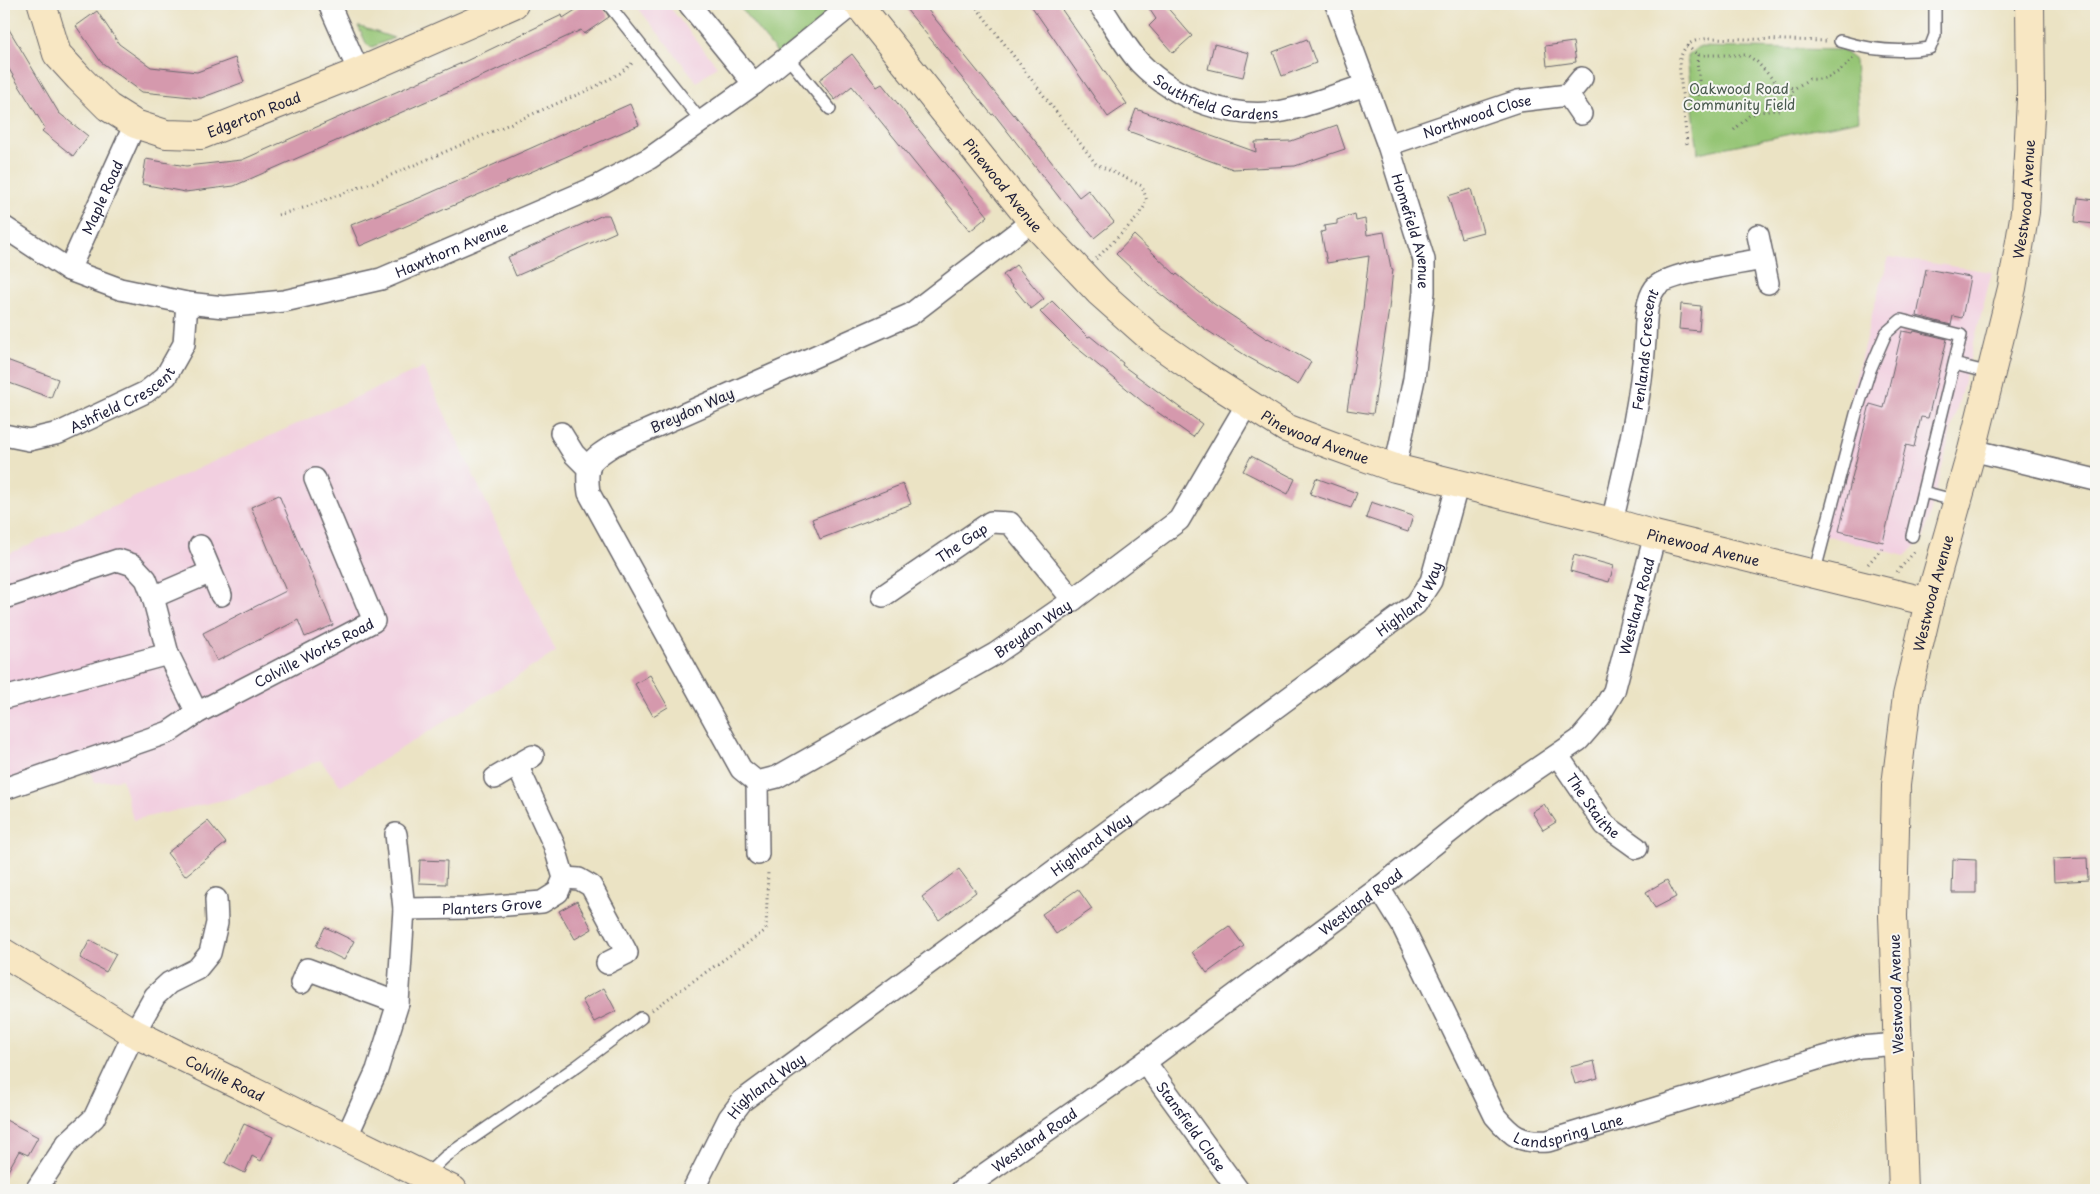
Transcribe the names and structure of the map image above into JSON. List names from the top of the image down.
{
  "streets": {
    "street": [
      "Southfield Gardens",
      "Edgerton Road",
      "Northwood Close",
      "Pinewood Avenue",
      "Maple Road",
      "Westwood Avenue",
      "Homefield Avenue",
      "Hawthorn Avenue",
      "Fenlands Crescent",
      "Ashfield Crescent",
      "Breydon Way",
      "The Gap",
      "Highland Way",
      "Westland Road",
      "Colville Works Road",
      "The Staithe",
      "Planters Grove",
      "Colville Road",
      "Landspring Lane",
      "Stansfield Close"
    ]
  },
  "crossings": [
    ["Southfield Gardens", "Homefield Avenue"],
    ["Edgerton Road", "Maple Road"],
    ["Northwood Close", "Homefield Avenue"],
    ["Pinewood Avenue", "Westwood Avenue"],
    ["Pinewood Avenue", "Homefield Avenue"],
    ["Pinewood Avenue", "Fenlands Crescent"],
    ["Pinewood Avenue", "Breydon Way"],
    ["Pinewood Avenue", "Highland Way"],
    ["Pinewood Avenue", "Westland Road"],
    ["Maple Road", "Hawthorn Avenue"],
    ["Westwood Avenue", "Landspring Lane"],
    ["Hawthorn Avenue", "Ashfield Crescent"],
    ["Breydon Way", "The Gap"],
    ["Westland Road", "The Staithe"],
    ["Westland Road", "Landspring Lane"],
    ["Westland Road", "Stansfield Close"]
  ],
  "parks": ["Oakwood Road Community Field"]
}
